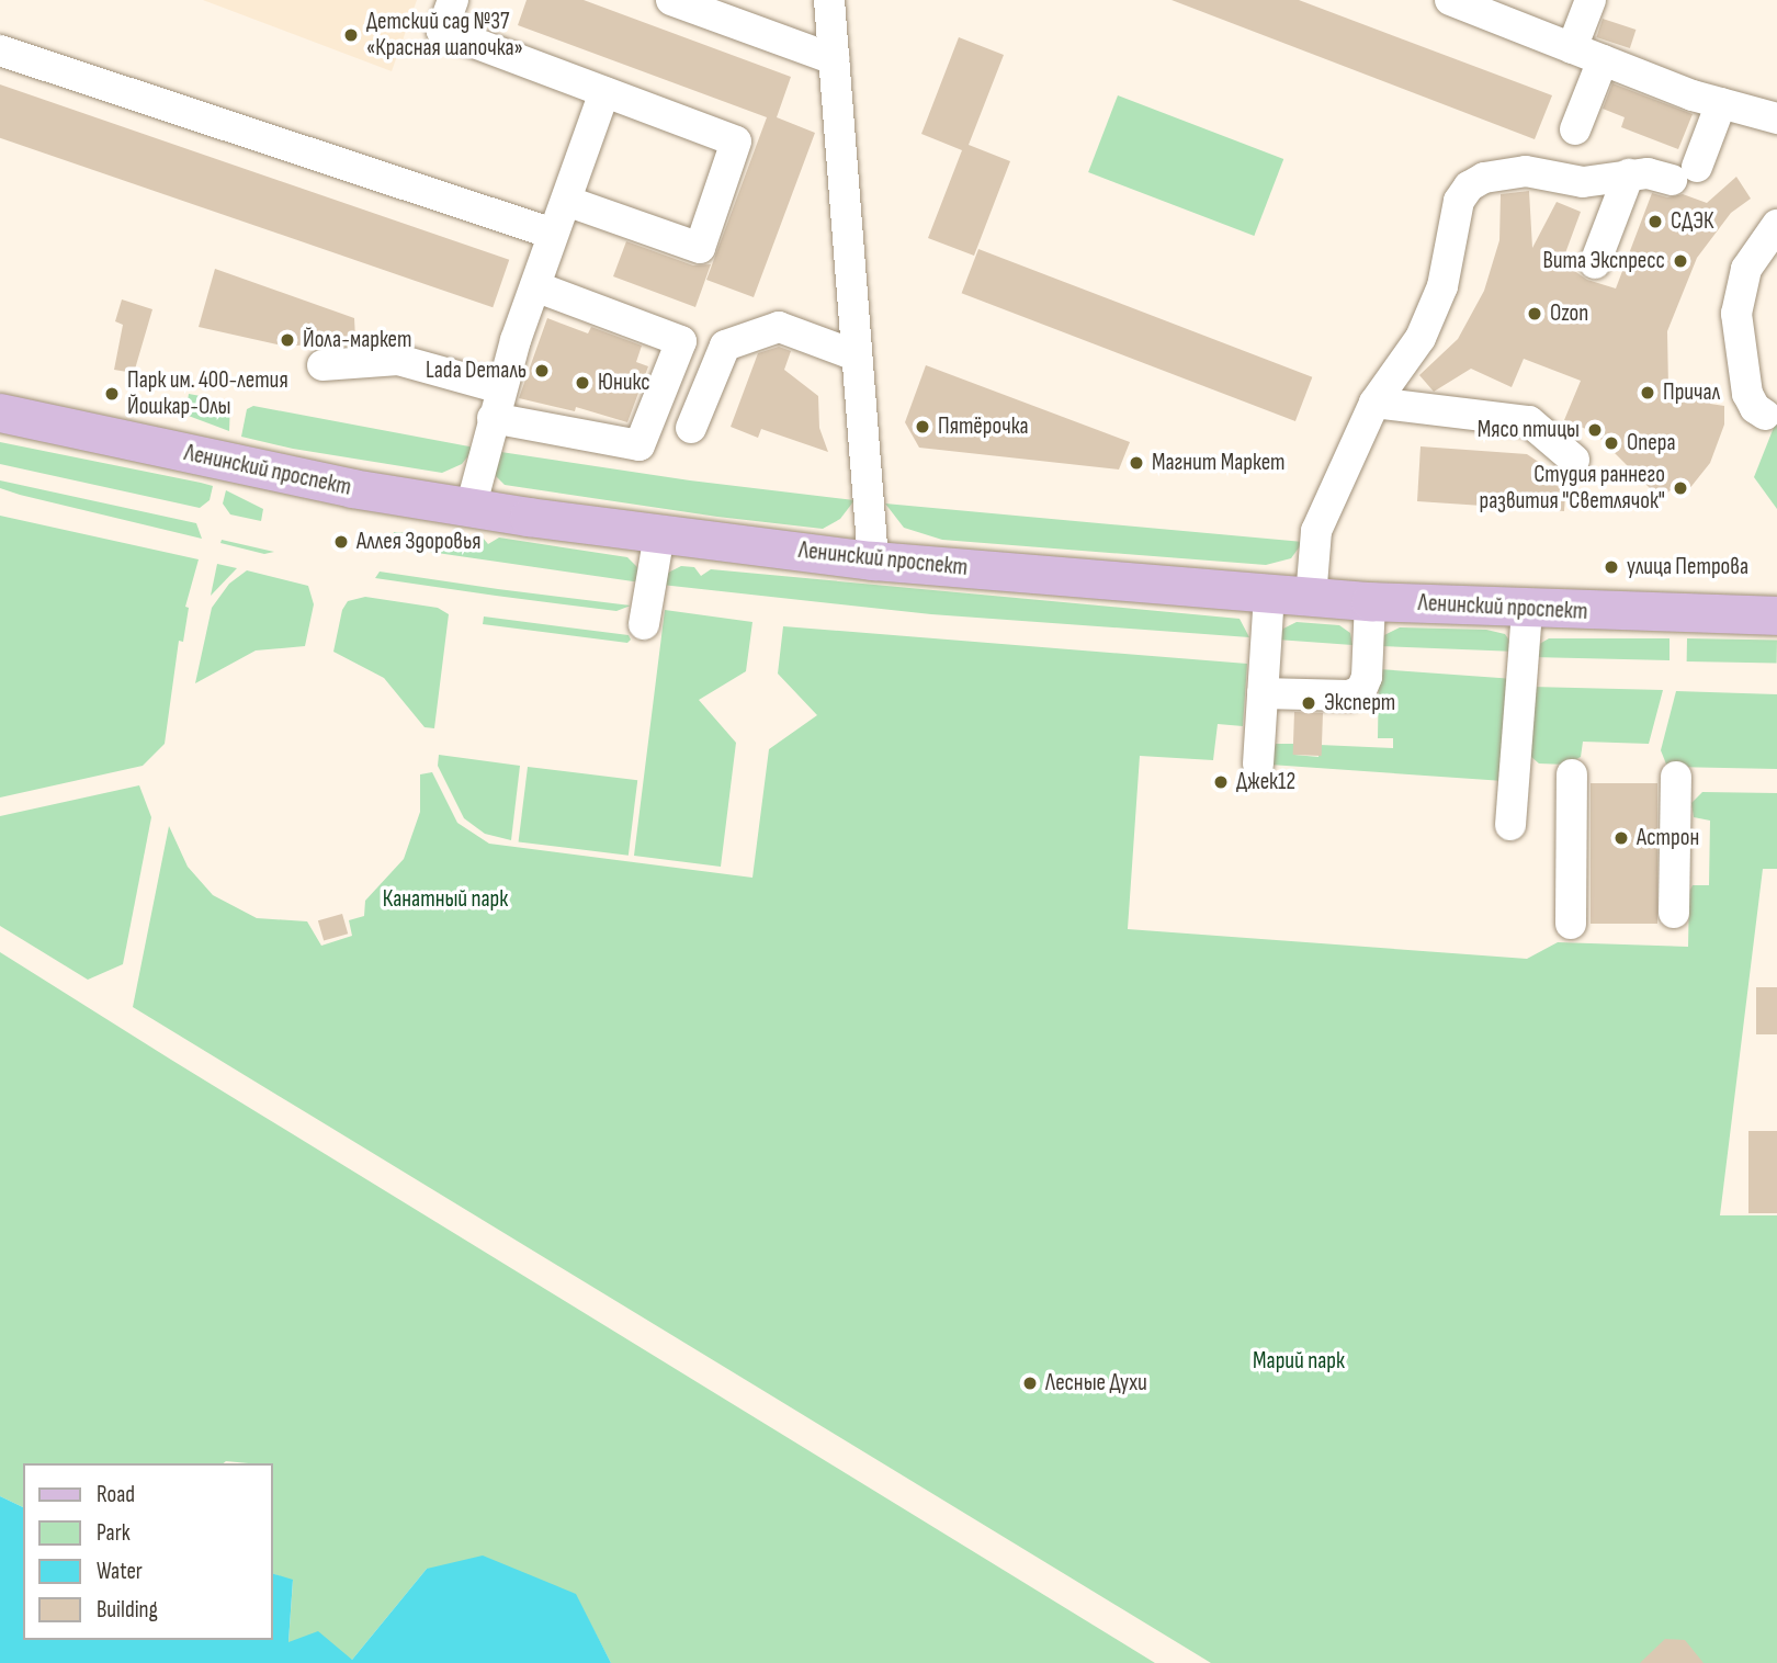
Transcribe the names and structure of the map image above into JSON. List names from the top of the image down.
{
  "streets": {
    "main road": ["Ленинский проспект"]
  },
  "parks": ["Канатный парк", "Марий парк"],
  "places": [
    "Детский сад №37 «Красная шапочка»",
    "СДЭК",
    "Вита Экспресс",
    "Ozon",
    "Йола-маркет",
    "Lada Dеталь",
    "Юникс",
    "Причал",
    "Парк им. 400-летия Йошкар-Олы",
    "Пятёрочка",
    "Мясо птицы",
    "Опера",
    "Магнит Маркет",
    "Студия раннего развития \"Светлячок\"",
    "Аллея Здоровья",
    "улица Петрова",
    "Эксперт",
    "Джек12",
    "Астрон",
    "Лесные Духи"
  ],
  "legend": [
    "Road",
    "Park",
    "Water",
    "Building"
  ]
}
